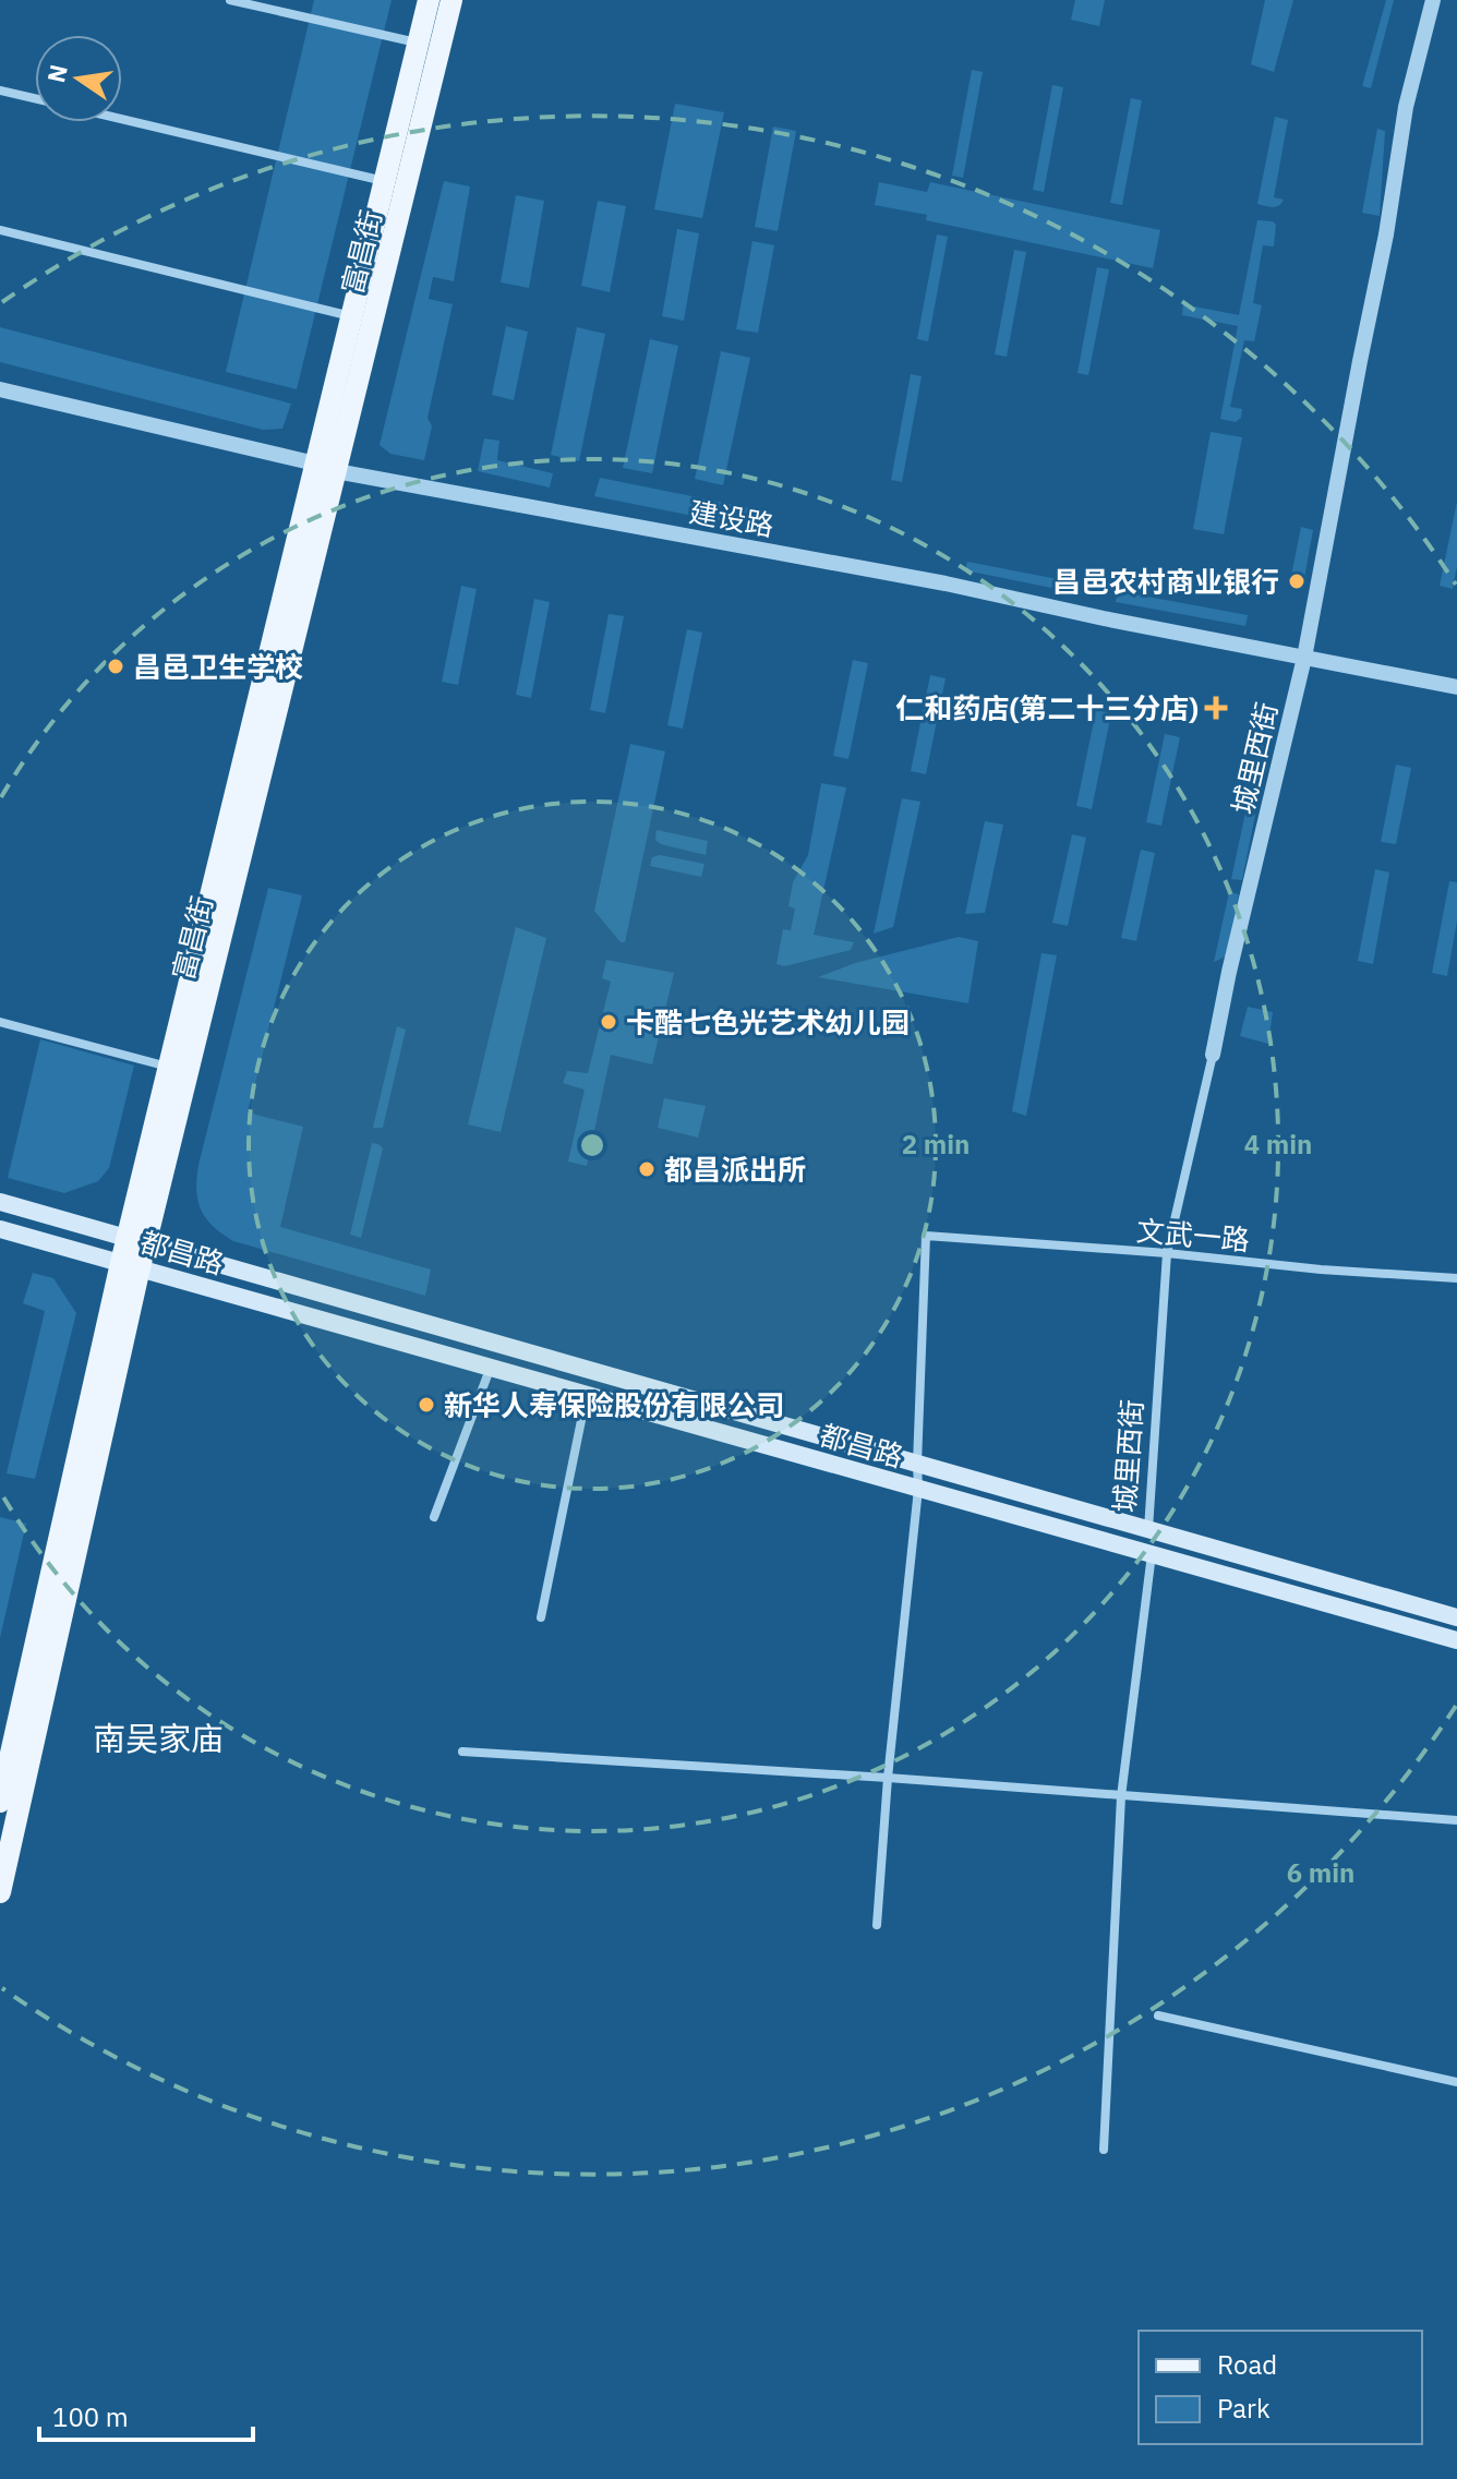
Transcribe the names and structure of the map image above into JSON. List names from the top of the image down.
{
  "streets": {
    "main road": ["富昌街", "都昌路"],
    "street": ["建设路", "城里西街", "文武一路"]
  },
  "crossings": [
    ["富昌街", "建设路"],
    ["富昌街", "都昌路"],
    ["建设路", "城里西街"],
    ["城里西街", "文武一路"],
    ["城里西街", "都昌路"],
    ["文武一路", "都昌路"]
  ],
  "districts": ["南吴家庙"],
  "places": {
    "other": [
      "昌邑农村商业银行",
      "昌邑卫生学校",
      "卡酷七色光艺术幼儿园",
      "都昌派出所",
      "新华人寿保险股份有限公司"
    ],
    "health": ["仁和药店(第二十三分店)"]
  },
  "legend": ["Road", "Park"],
  "scale_bar": "100 m",
  "north": "left",
  "rings": ["2 min", "4 min", "6 min"]
}
